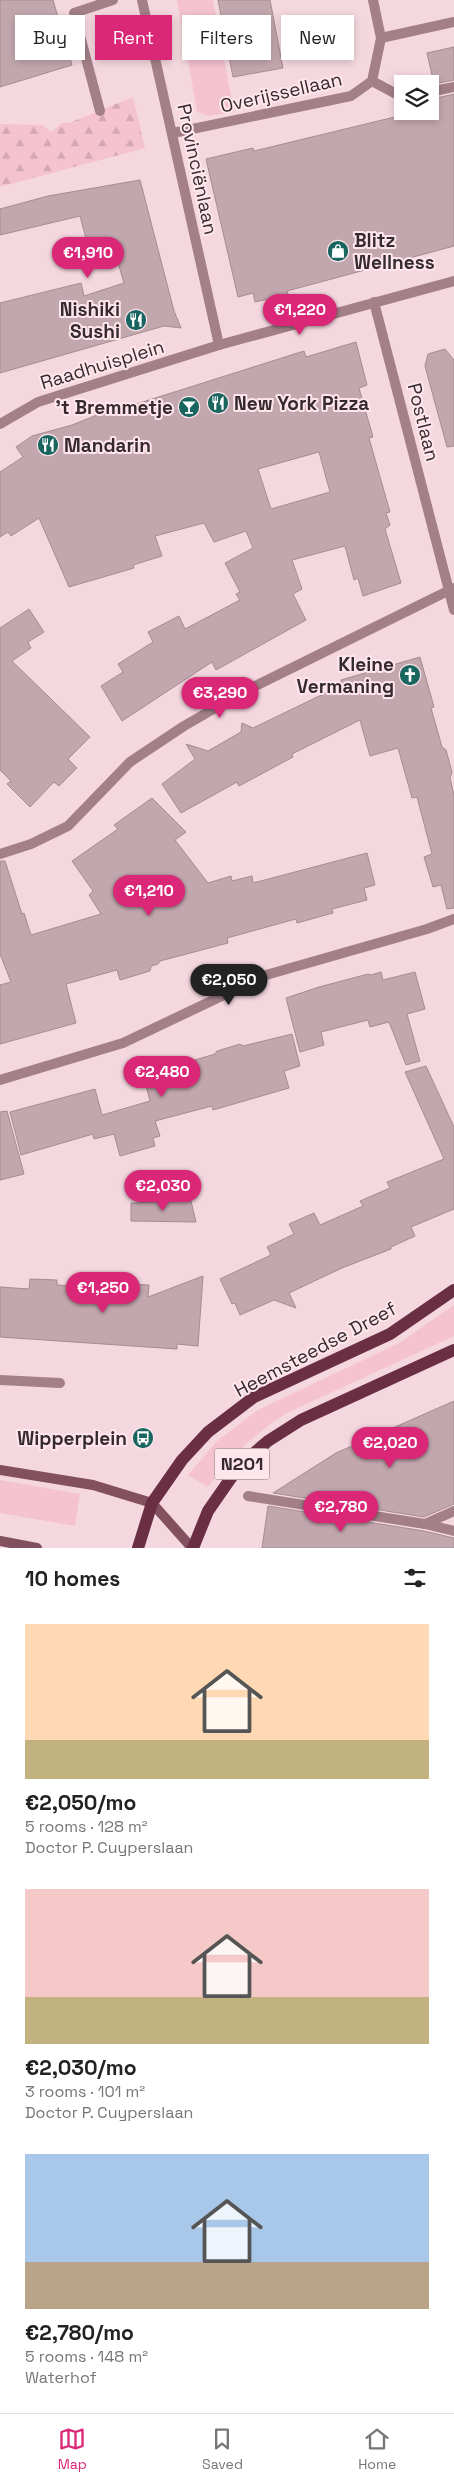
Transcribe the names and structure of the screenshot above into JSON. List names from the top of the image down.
{
  "streets": {
    "main road": ["Heemsteedse Dreef", "N201"],
    "street": [
      "Overijssellaan",
      "Provinciënlaan",
      "Raadhuisplein",
      "Postlaan"
    ]
  },
  "crossings": [
    ["Overijssellaan", "Provinciënlaan"],
    ["Provinciënlaan", "Raadhuisplein"],
    ["Raadhuisplein", "Postlaan"]
  ],
  "places": {
    "shop": ["Blitz Wellness"],
    "restaurant": ["Nishiki Sushi", "New York Pizza", "Mandarin"],
    "bar": ["'t Bremmetje"],
    "church": ["Kleine Vermaning"],
    "bus stop": ["Wipperplein"]
  },
  "page": {
    "chip": [
      "Buy",
      "Rent",
      "Filters",
      "New"
    ],
    "price": [
      "€1,910",
      "€1,220",
      "€3,290",
      "€1,210",
      "€2,050",
      "€2,480",
      "€2,030",
      "€1,250",
      "€2,020",
      "€2,780"
    ],
    "heading": "10 homes",
    "list": [
      {
        "name": "€2,050/mo",
        "note": "5 rooms · 128 m² · Doctor P. Cuyperslaan"
      },
      {
        "name": "€2,030/mo",
        "note": "3 rooms · 101 m² · Doctor P. Cuyperslaan"
      },
      {
        "name": "€2,780/mo",
        "note": "5 rooms · 148 m² · Waterhof"
      }
    ],
    "tabs": ["Map", "Saved", "Home"]
  }
}
